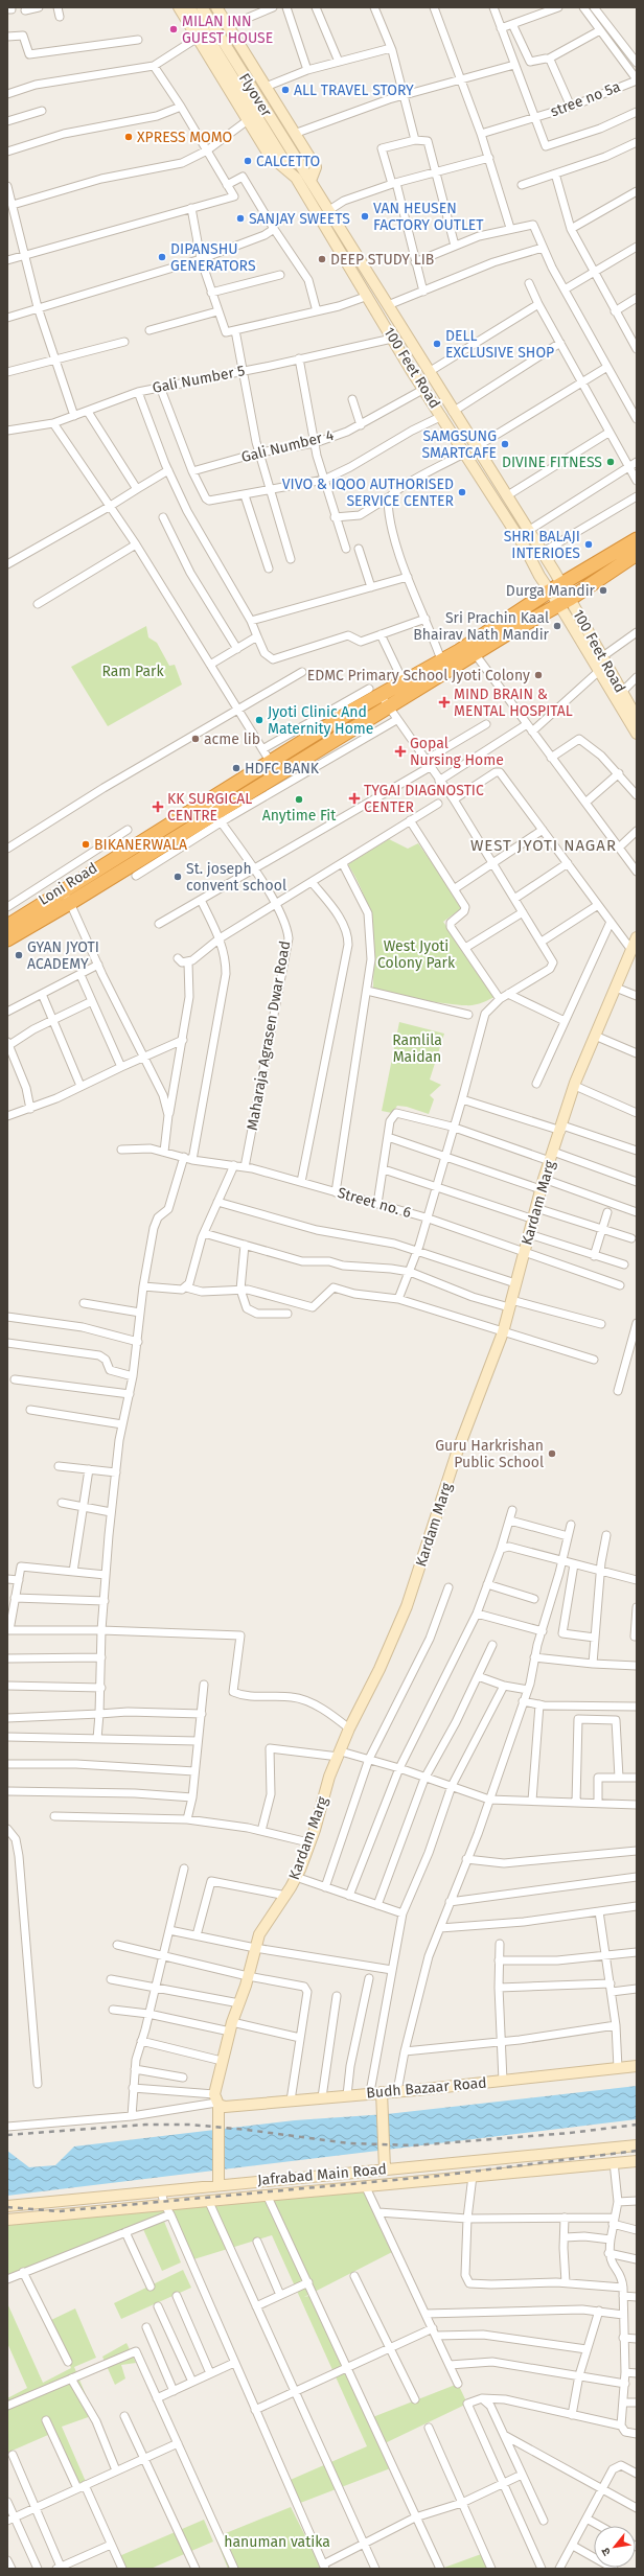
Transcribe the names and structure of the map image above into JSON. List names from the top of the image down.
{
  "streets": {
    "highway": ["Loni Road"],
    "main road": [
      "Flyover",
      "100 Feet Road",
      "Kardam Marg",
      "Budh Bazaar Road",
      "Jafrabad Main Road"
    ],
    "street": [
      "stree no 5a",
      "Gali Number 5",
      "Gali Number 4",
      "Maharaja Agrasen Dwar Road",
      "Street no. 6"
    ]
  },
  "crossings": [
    ["Flyover", "100 Feet Road"],
    ["100 Feet Road", "Gali Number 5"],
    ["100 Feet Road", "Gali Number 4"],
    ["100 Feet Road", "Loni Road"],
    ["Loni Road", "Maharaja Agrasen Dwar Road"],
    ["Maharaja Agrasen Dwar Road", "Street no. 6"],
    ["Street no. 6", "Kardam Marg"],
    ["Kardam Marg", "Budh Bazaar Road"],
    ["Kardam Marg", "Jafrabad Main Road"]
  ],
  "districts": ["WEST JYOTI NAGAR"],
  "parks": [
    "Ram Park",
    "West Jyoti Colony Park",
    "Ramlila Maidan",
    "hanuman vatika"
  ],
  "places": {
    "other": [
      "MILAN INN GUEST HOUSE",
      "ALL TRAVEL STORY",
      "XPRESS MOMO",
      "CALCETTO",
      "VAN HEUSEN FACTORY OUTLET",
      "SANJAY SWEETS",
      "DIPANSHU GENERATORS",
      "DEEP STUDY LIB",
      "DELL EXCLUSIVE SHOP",
      "SAMGSUNG SMARTCAFE",
      "DIVINE FITNESS",
      "VIVO & IQOO AUTHORISED SERVICE CENTER",
      "SHRI BALAJI INTERIOES",
      "Durga Mandir",
      "Sri Prachin Kaal Bhairav Nath Mandir",
      "EDMC Primary School Jyoti Colony",
      "Jyoti Clinic And Maternity Home",
      "acme lib",
      "HDFC BANK",
      "Anytime Fit",
      "BIKANERWALA",
      "St. joseph convent school",
      "GYAN JYOTI ACADEMY",
      "Guru Harkrishan Public School"
    ],
    "health": [
      "MIND BRAIN & MENTAL HOSPITAL",
      "Gopal Nursing Home",
      "TYGAI DIAGNOSTIC CENTER",
      "KK SURGICAL CENTRE"
    ]
  },
  "north": "bottom left"
}
